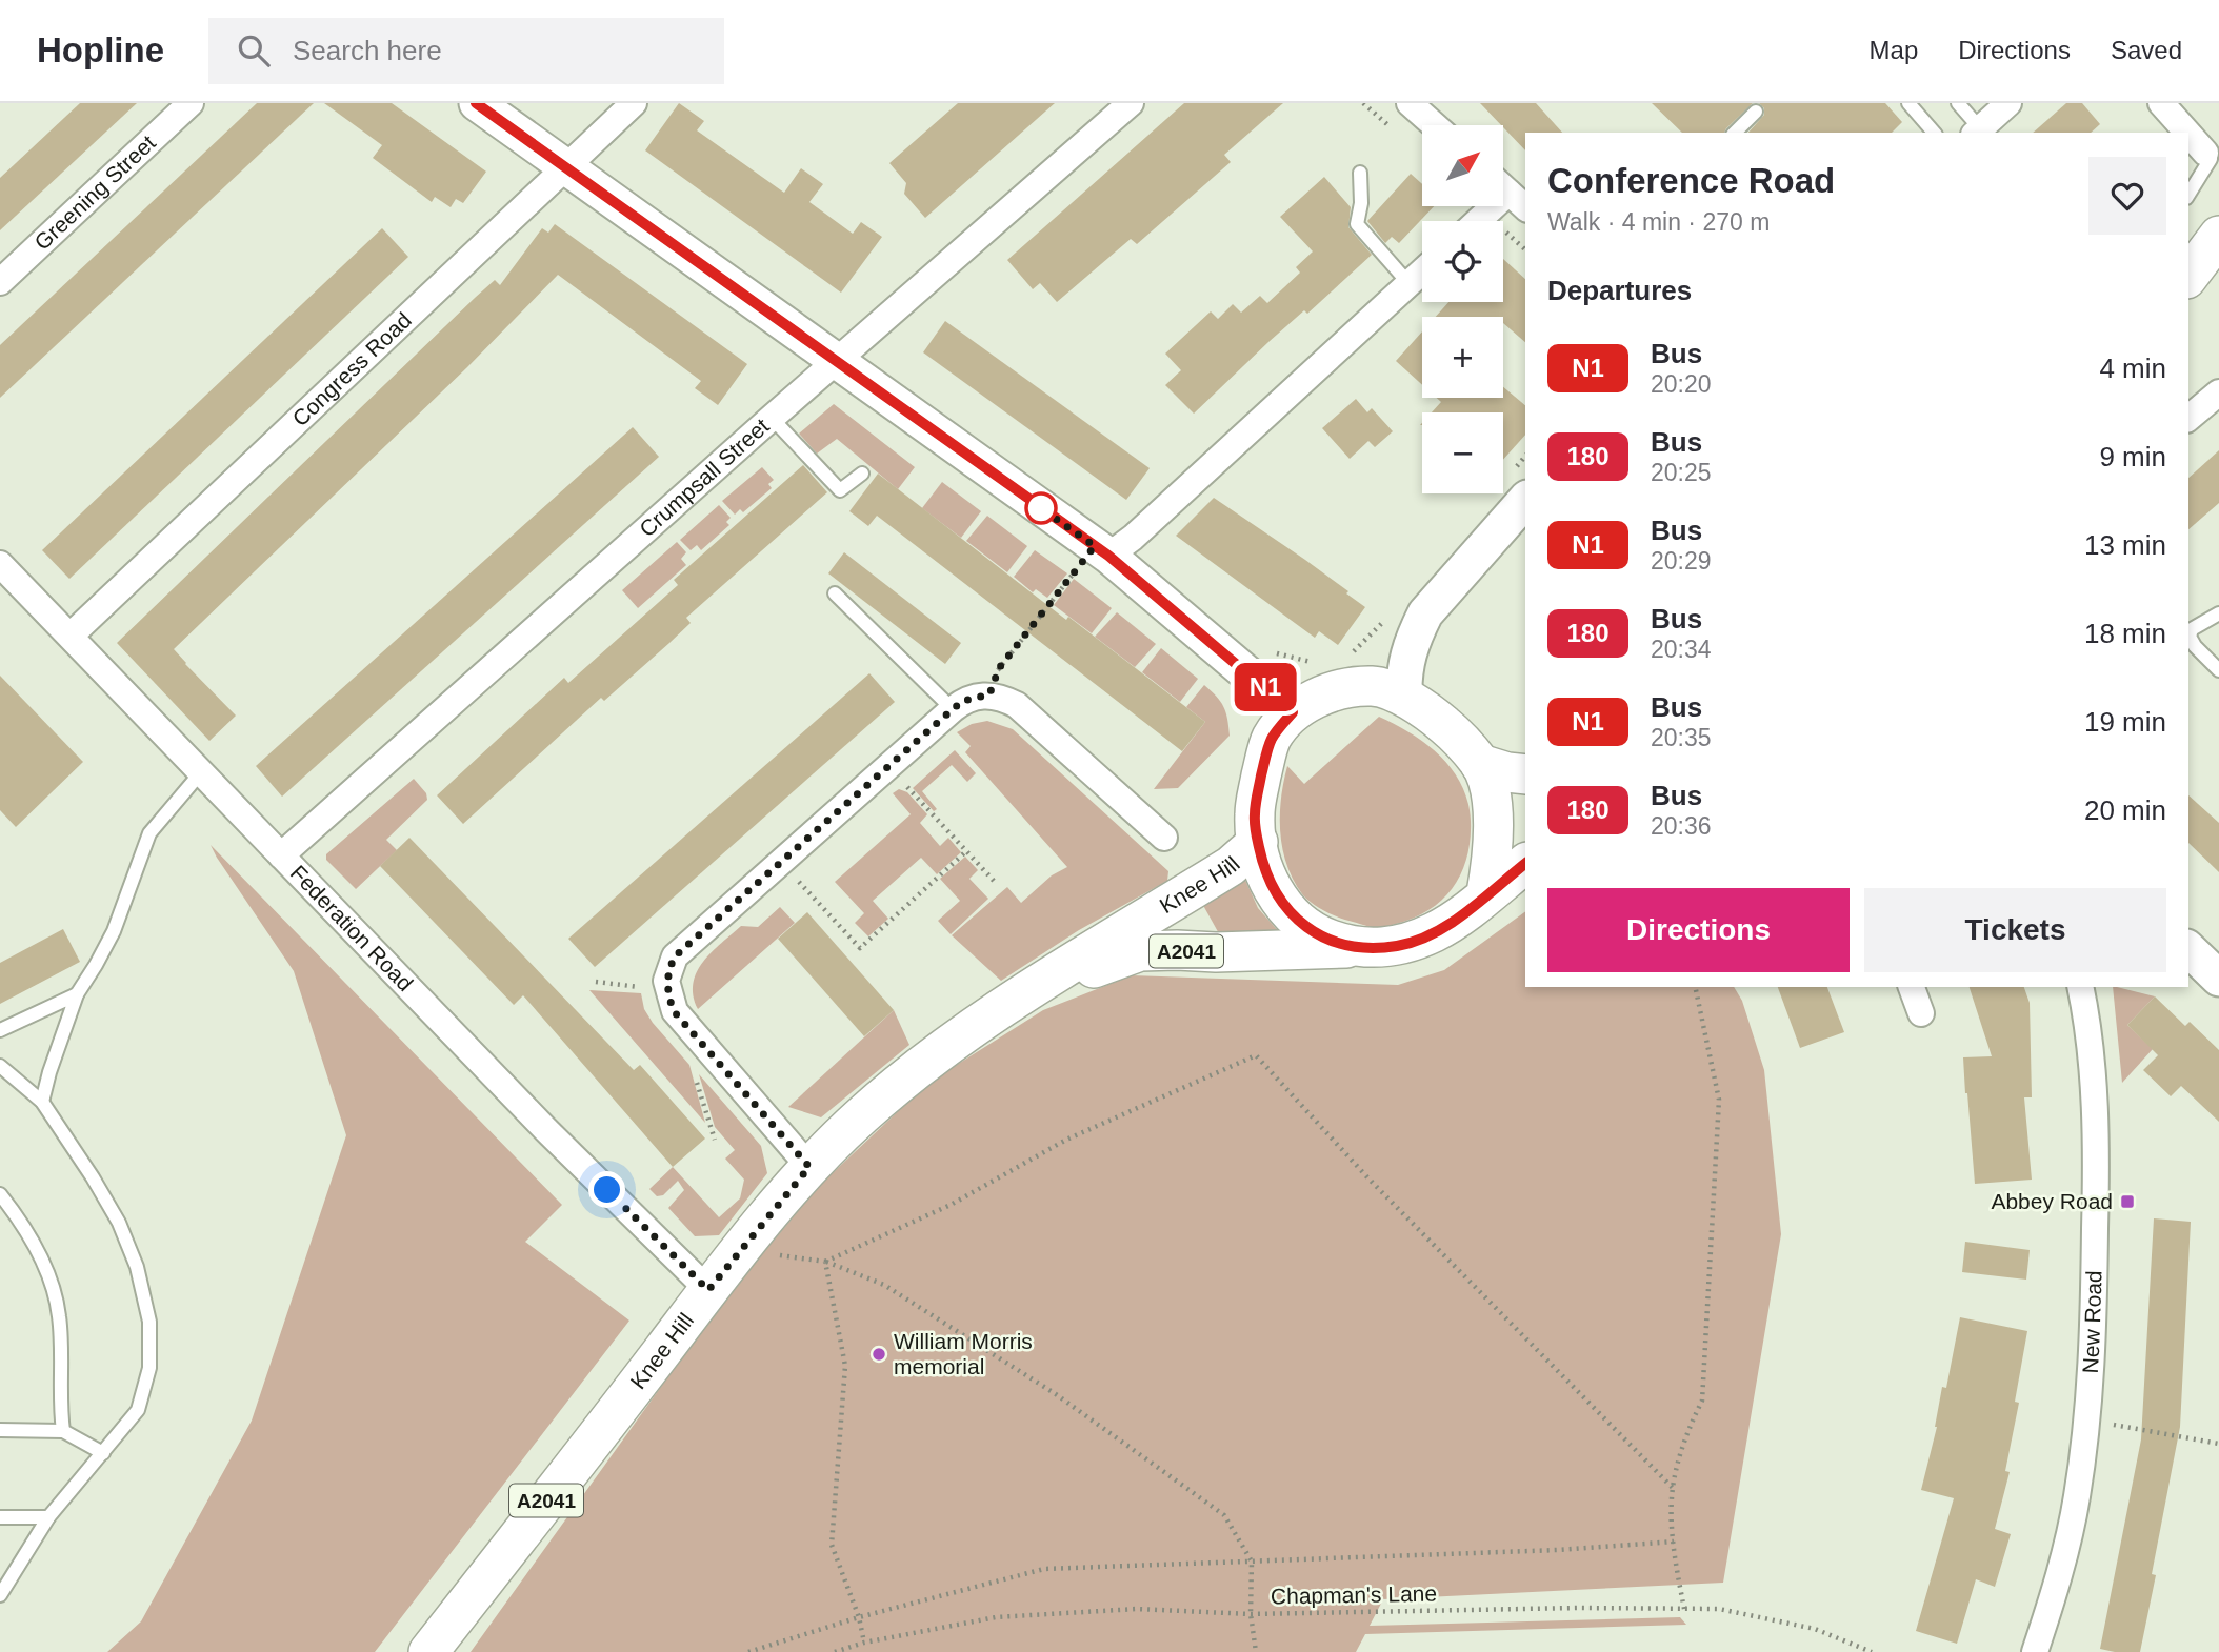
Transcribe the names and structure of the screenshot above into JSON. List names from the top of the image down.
{
  "streets": {
    "main road": ["Knee Hill", "A2041"],
    "street": [
      "Greening Street",
      "Congress Road",
      "Crumpsall Street",
      "Federation Road",
      "New Road"
    ],
    "path": ["Chapman's Lane"]
  },
  "crossings": [
    ["Congress Road", "Federation Road"],
    ["Crumpsall Street", "Federation Road"],
    ["Knee Hill", "Federation Road"],
    ["Knee Hill", "A2041"]
  ],
  "places": {
    "transit": ["Abbey Road"],
    "other": ["William Morris memorial"]
  },
  "lines": ["bus line N1"],
  "north": "top right",
  "page": {
    "header": "Hopline",
    "search": "Search here",
    "nav": ["Map", "Directions", "Saved"],
    "on_map": "N1",
    "map_buttons": ["+", "−"],
    "heading": [
      ["Conference Road", "Walk · 4 min · 270 m"],
      "Departures"
    ],
    "list": [
      {
        "mark": "N1",
        "name": "Bus",
        "note": "20:20",
        "value": "4 min"
      },
      {
        "mark": "180",
        "name": "Bus",
        "note": "20:25",
        "value": "9 min"
      },
      {
        "mark": "N1",
        "name": "Bus",
        "note": "20:29",
        "value": "13 min"
      },
      {
        "mark": "180",
        "name": "Bus",
        "note": "20:34",
        "value": "18 min"
      },
      {
        "mark": "N1",
        "name": "Bus",
        "note": "20:35",
        "value": "19 min"
      },
      {
        "mark": "180",
        "name": "Bus",
        "note": "20:36",
        "value": "20 min"
      }
    ],
    "buttons": ["Directions", "Tickets"]
  }
}
